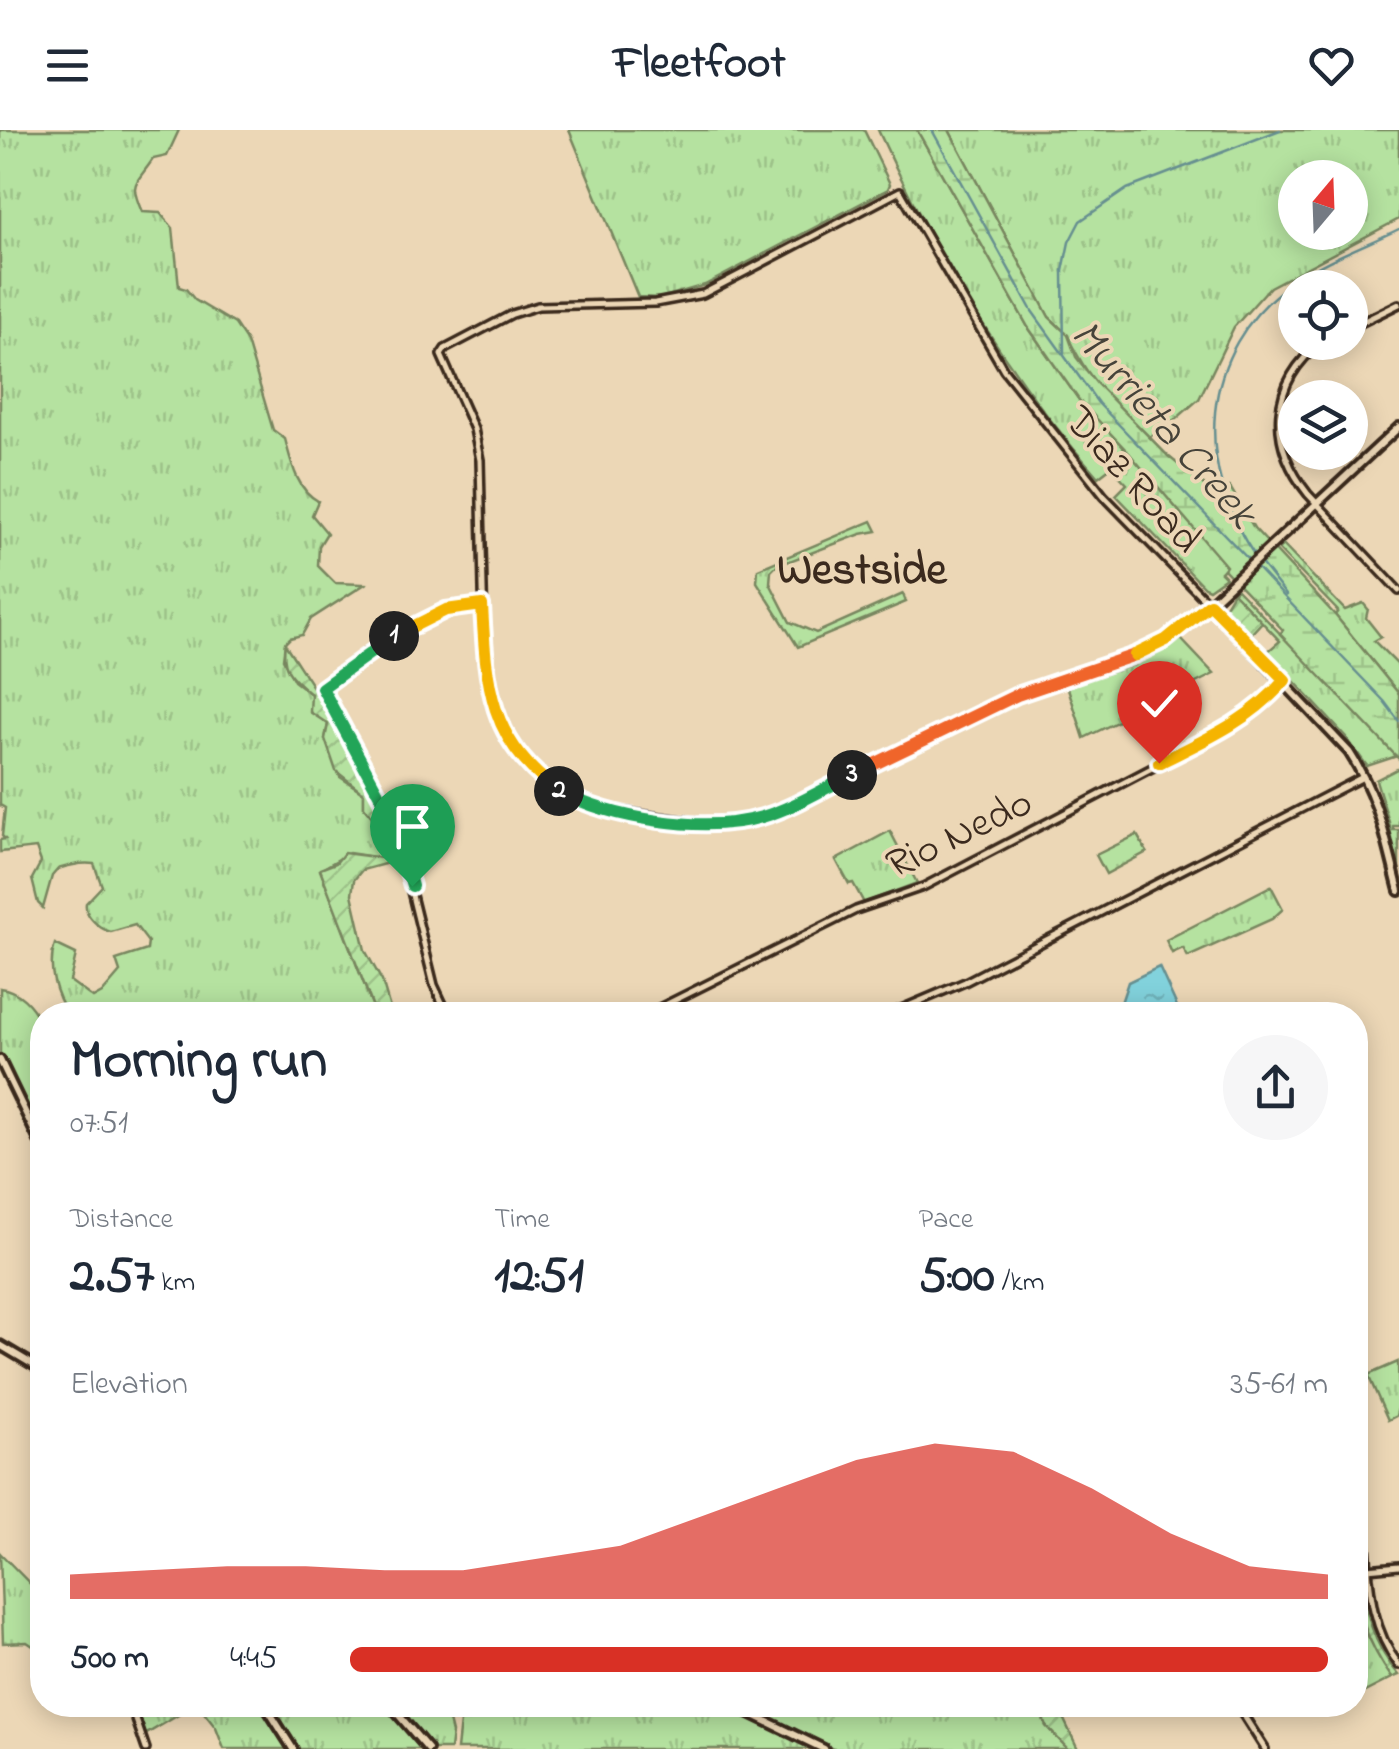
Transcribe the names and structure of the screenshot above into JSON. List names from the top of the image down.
{
  "streets": {
    "main road": ["Diaz Road"],
    "street": ["Rio Nedo"]
  },
  "crossings": [
    ["Diaz Road", "Rio Nedo"]
  ],
  "districts": ["Westside"],
  "water": ["Murrieta Creek"],
  "north": "top",
  "page": {
    "header": "Fleetfoot",
    "pins": ["1", "3", "2"],
    "heading": ["Morning run", "07:51"],
    "stats": [
      ["Distance", "2.57 km"],
      ["Time", "12:51"],
      ["Pace", "5:00 /km"]
    ],
    "chart": ["Elevation", "35–61 m"],
    "list": [
      {
        "name": "500 m",
        "note": "4:45"
      }
    ]
  }
}
